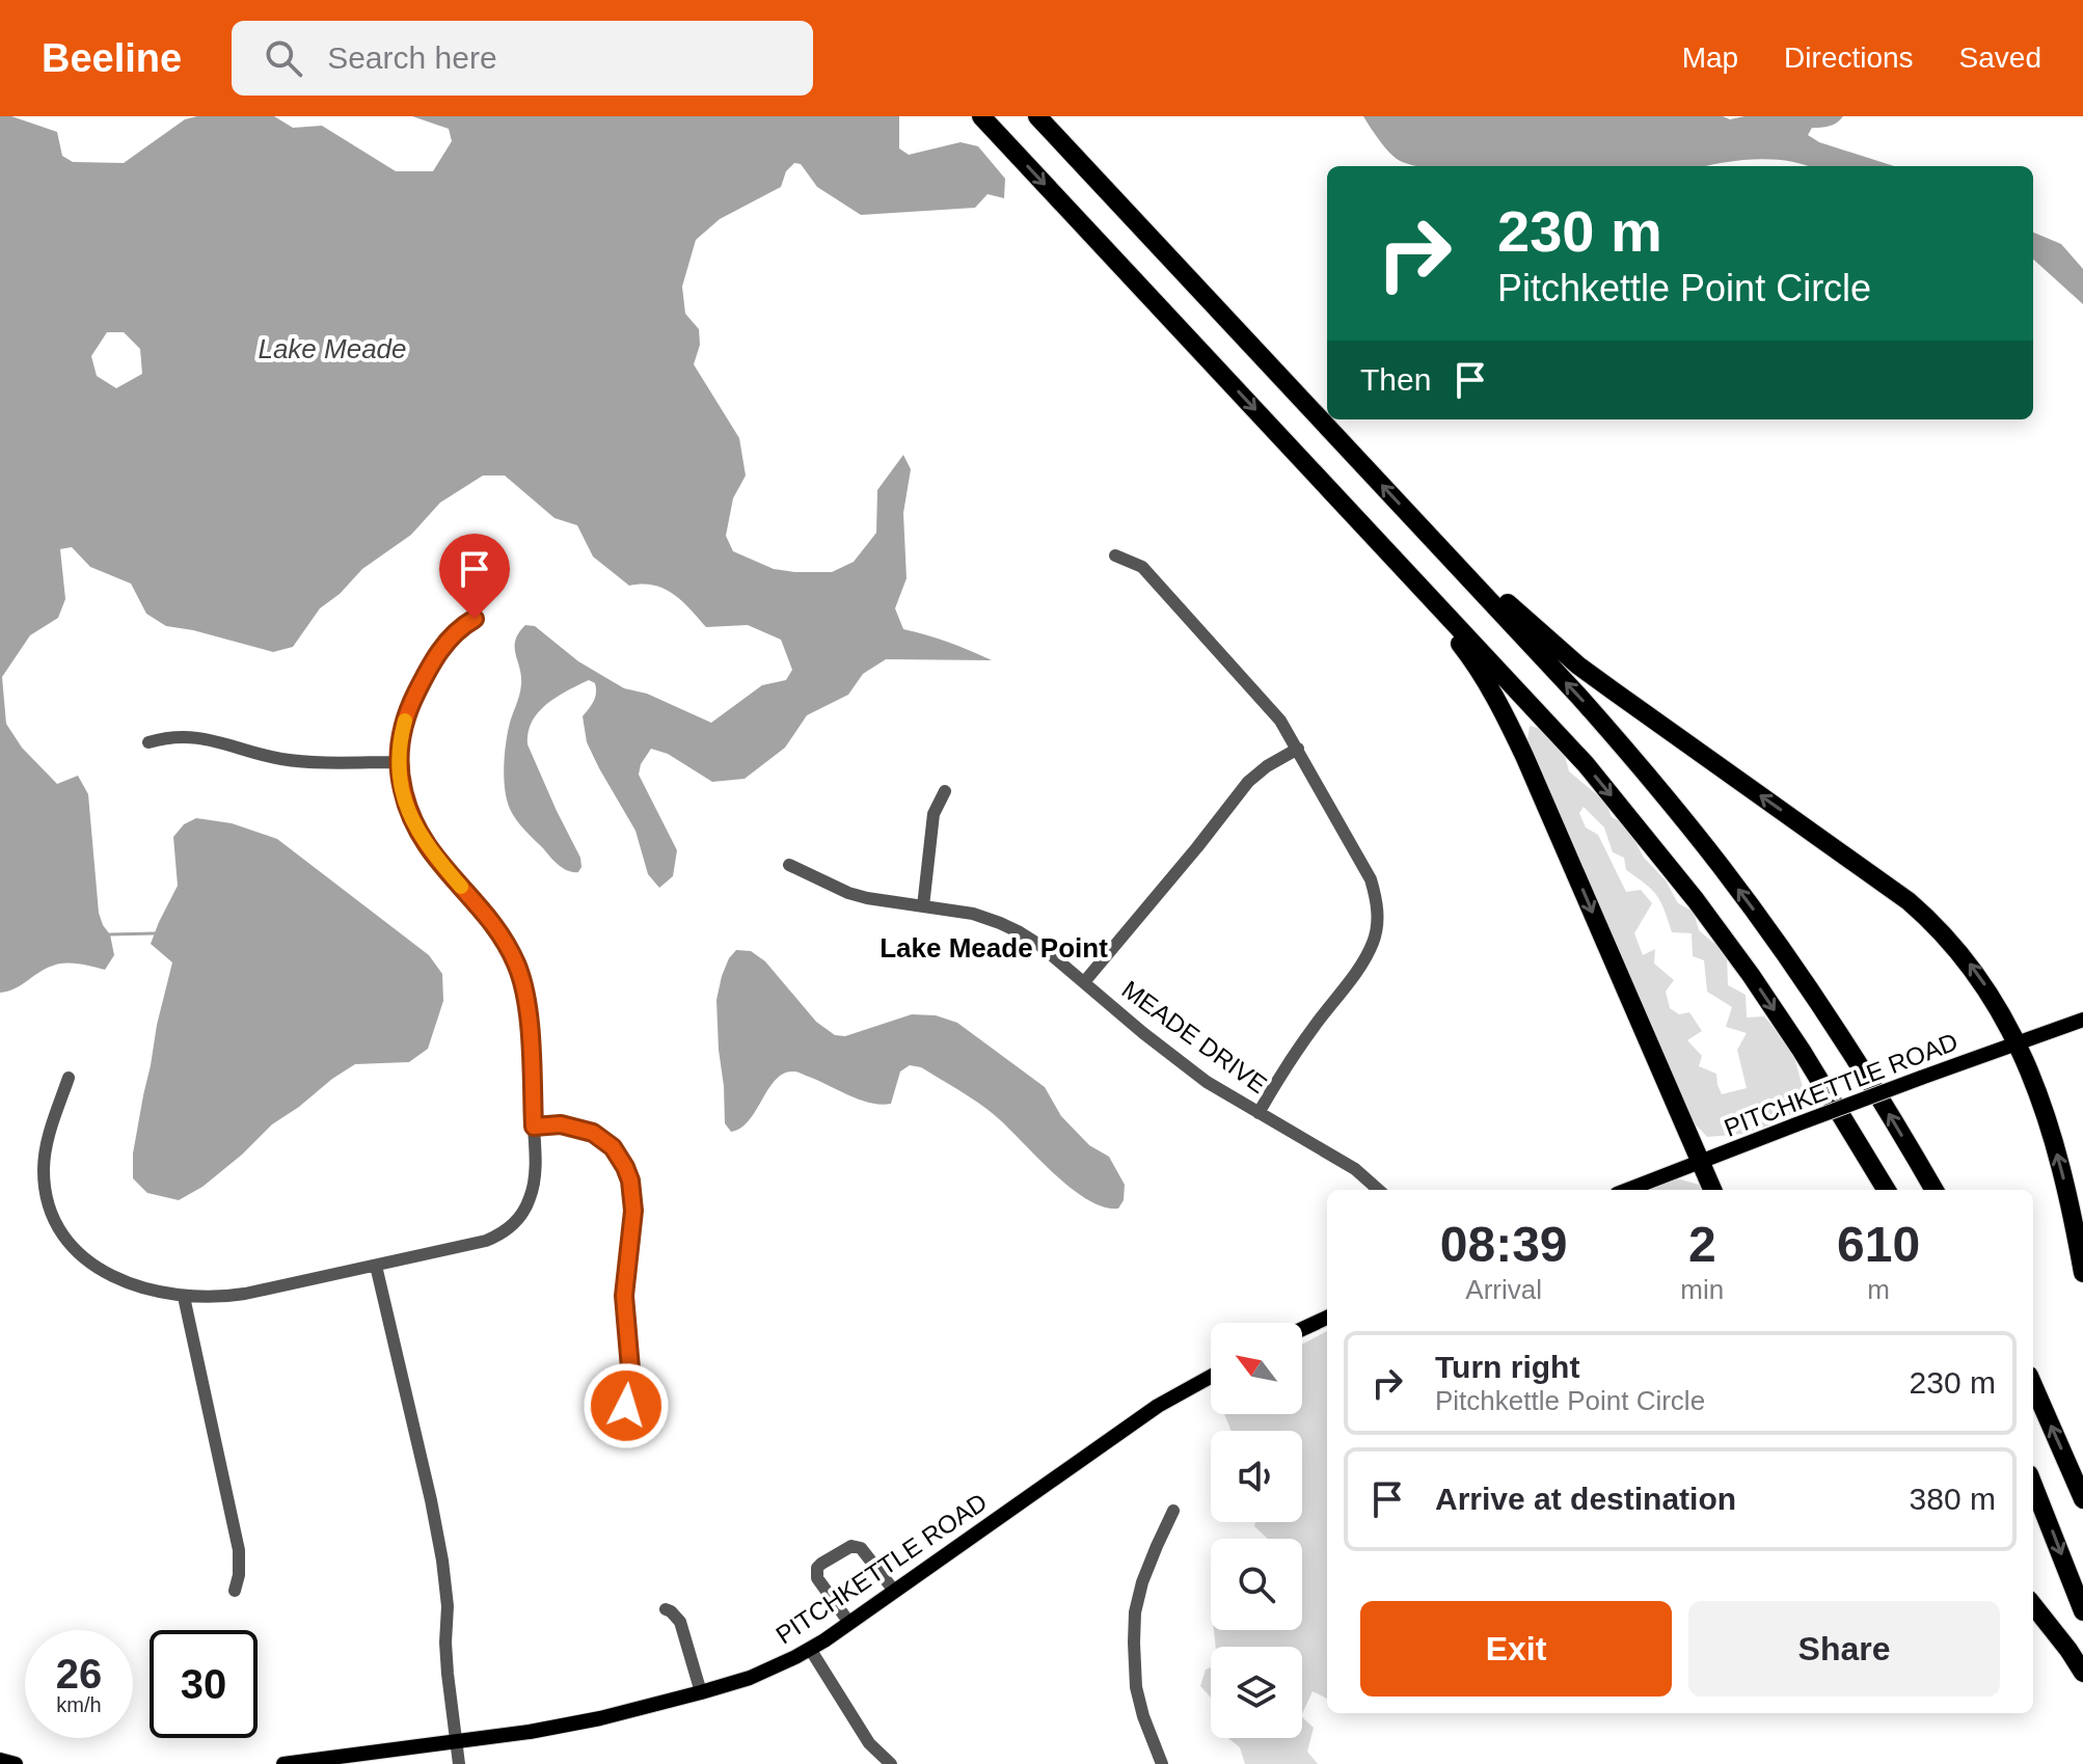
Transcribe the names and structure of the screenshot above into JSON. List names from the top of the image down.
{
  "streets": {
    "main road": ["PITCHKETTLE ROAD"],
    "street": ["MEADE DRIVE"]
  },
  "districts": ["Lake Meade Point"],
  "water": ["Lake Meade"],
  "north": "top left",
  "page": {
    "header": "Beeline",
    "search": "Search here",
    "nav": ["Map", "Directions", "Saved"],
    "turn": ["230 m", "Pitchkettle Point Circle"],
    "then": "Then",
    "eta": [
      "08:39",
      "Arrival",
      "2",
      "min",
      "610",
      "m"
    ],
    "list": [
      {
        "name": "Turn right",
        "note": "Pitchkettle Point Circle",
        "value": "230 m"
      },
      {
        "name": "Arrive at destination",
        "value": "380 m"
      }
    ],
    "buttons": ["Exit", "Share"],
    "speed": "26 km/h",
    "limit": "30"
  }
}
